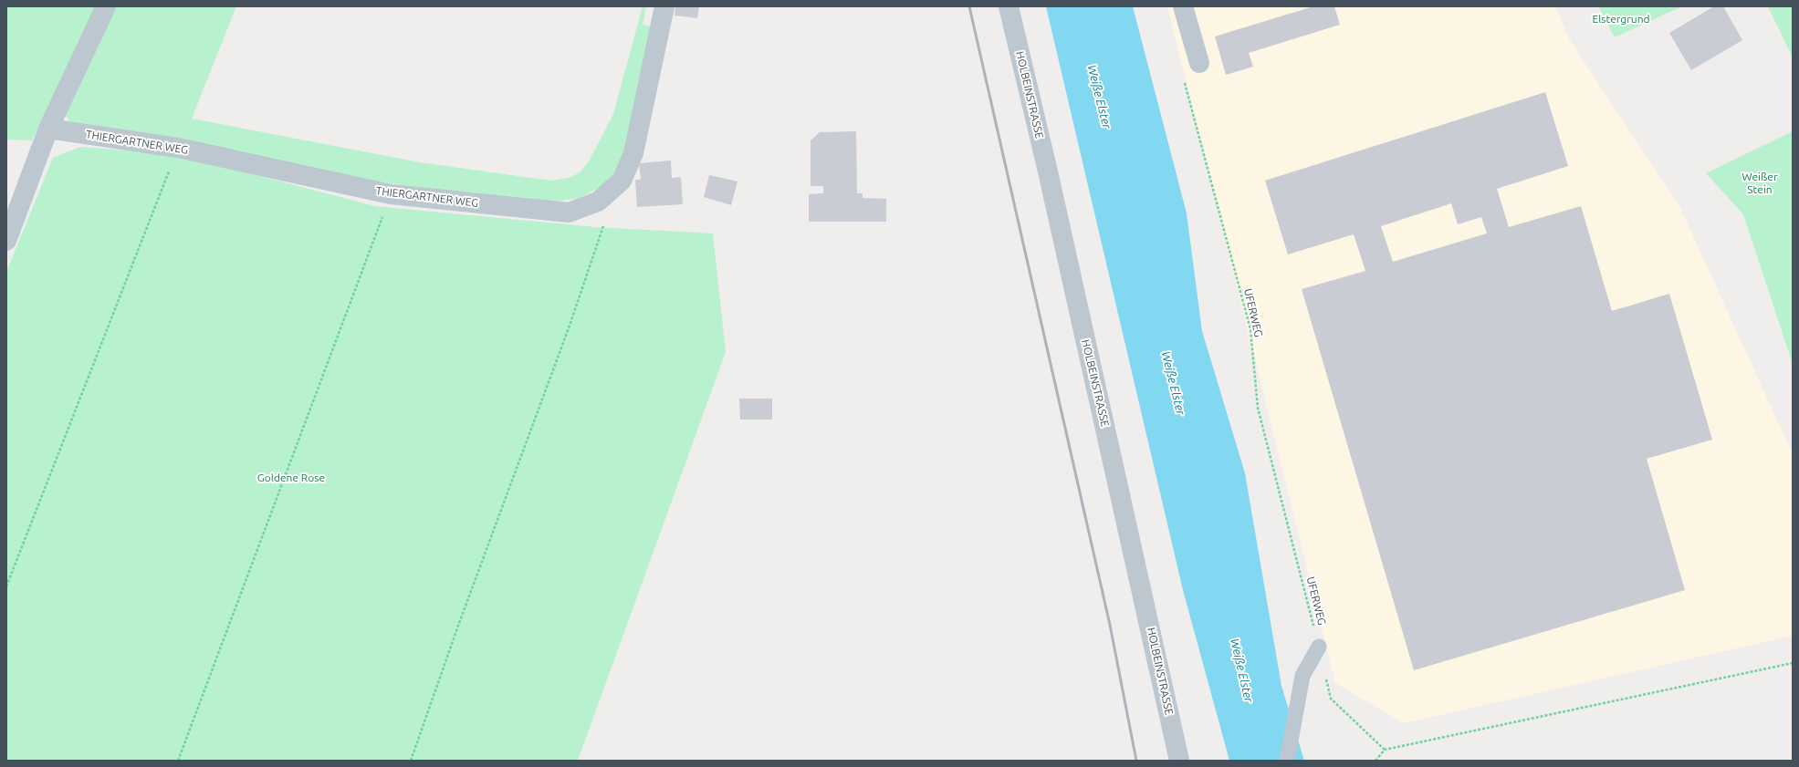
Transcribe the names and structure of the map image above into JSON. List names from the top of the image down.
{
  "streets": {
    "street": ["HOLBEINSTRASSE", "THIERGARTNER WEG"],
    "path": ["UFERWEG"]
  },
  "water": ["Weiße Elster"],
  "parks": ["Elstergrund", "Weißer Stein", "Goldene Rose"]
}
